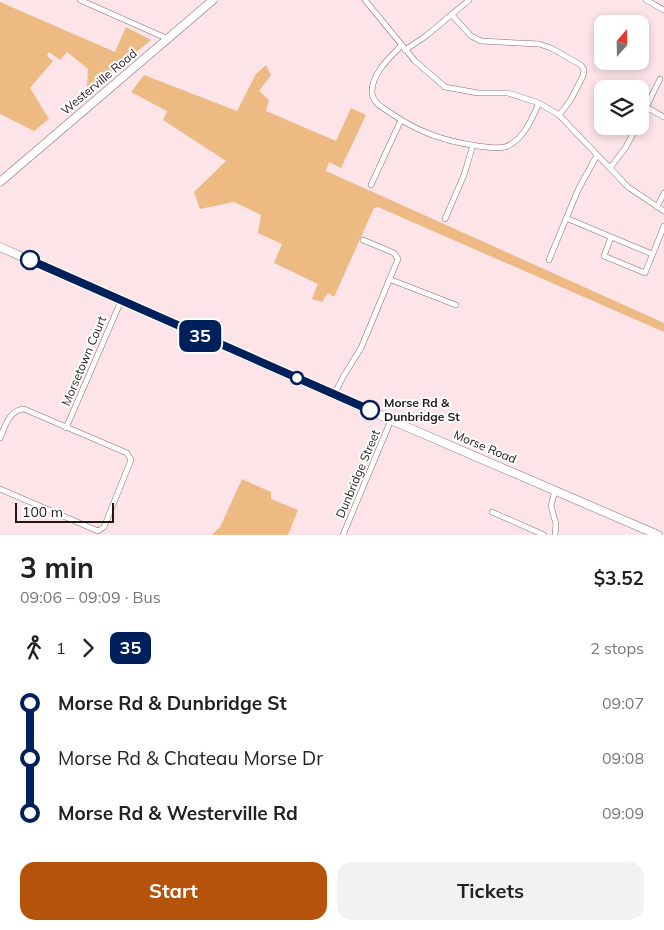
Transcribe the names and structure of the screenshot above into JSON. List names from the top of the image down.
{
  "streets": {
    "main road": ["Westerville Road", "Morse Road"],
    "street": ["Morsetown Court", "Dunbridge Street"]
  },
  "crossings": [
    ["Morsetown Court", "Morse Road"],
    ["Morse Road", "Dunbridge Street"]
  ],
  "places": ["Morse Rd & Dunbridge St"],
  "lines": ["bus line 35"],
  "scale_bar": "100 m",
  "north": "top",
  "page": {
    "on_map": "35",
    "scale": "100 m",
    "heading": ["3 min", "09:06 – 09:09 · Bus", "$3.52"],
    "legs": ["1", "35", "2 stops"],
    "list": [
      {
        "name": "Morse Rd & Dunbridge St",
        "value": "09:07"
      },
      {
        "name": "Morse Rd & Chateau Morse Dr",
        "value": "09:08"
      },
      {
        "name": "Morse Rd & Westerville Rd",
        "value": "09:09"
      }
    ],
    "buttons": ["Start", "Tickets"]
  }
}
